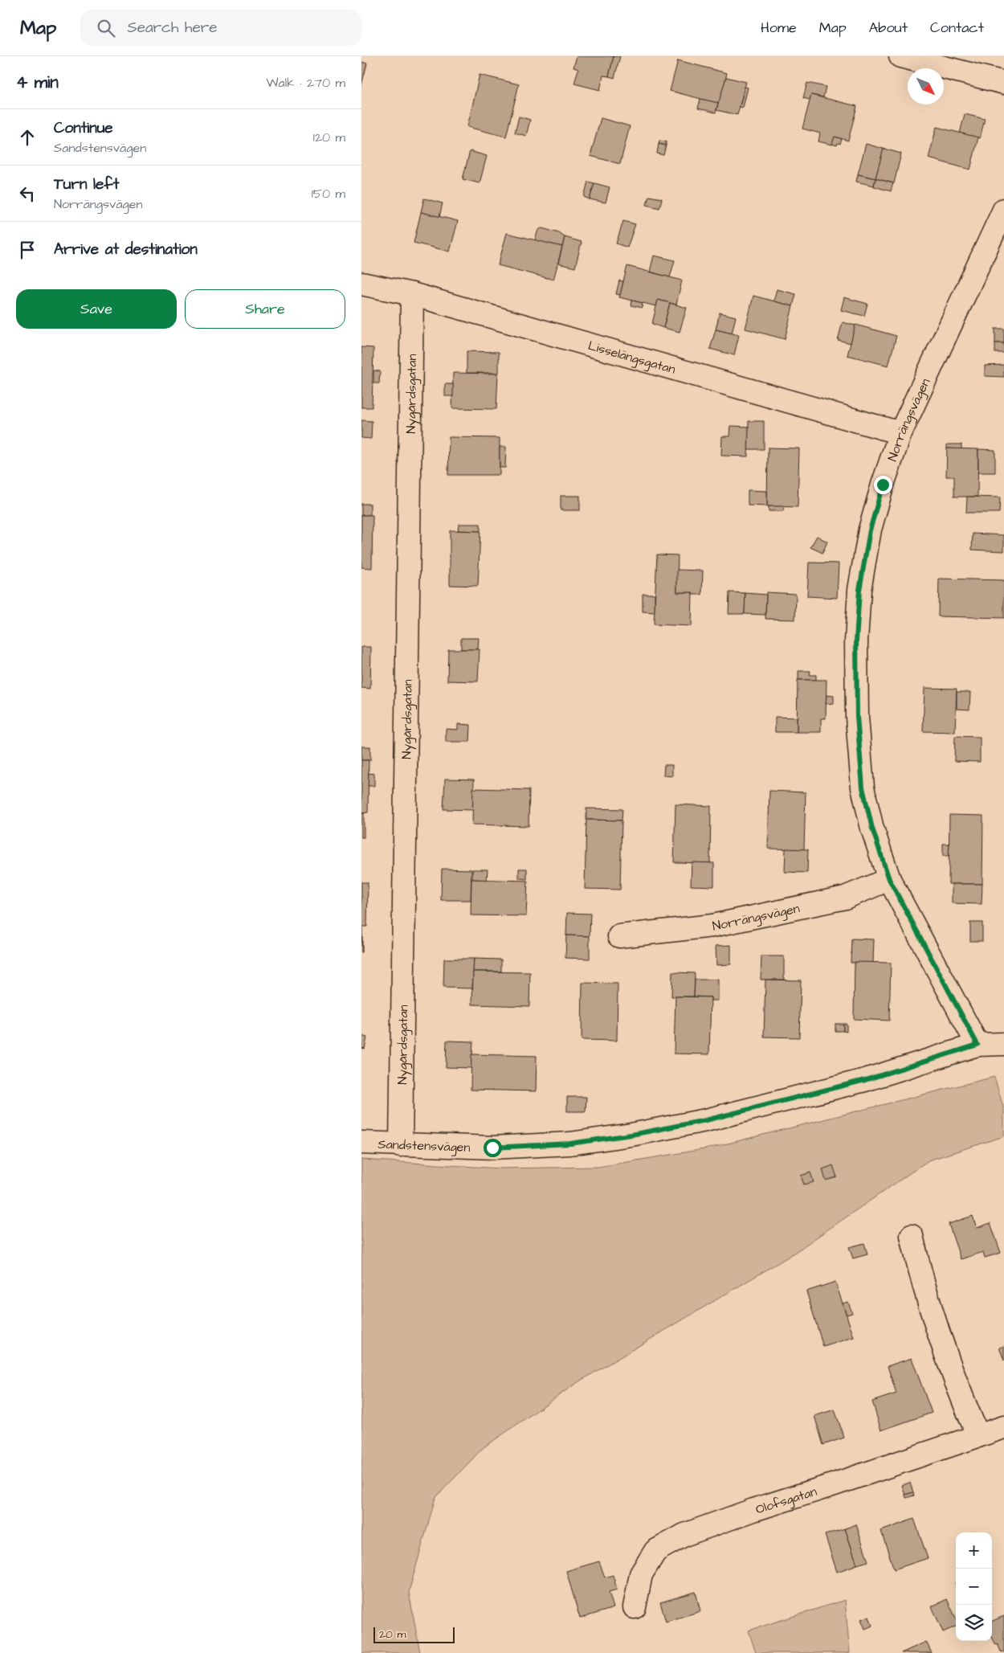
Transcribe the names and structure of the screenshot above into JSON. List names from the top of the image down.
{
  "streets": {
    "street": [
      "Lisselängsgatan",
      "Nygårdsgatan",
      "Norrängsvägen",
      "Sandstensvägen",
      "Olofsgatan"
    ]
  },
  "crossings": [
    ["Lisselängsgatan", "Nygårdsgatan"],
    ["Lisselängsgatan", "Norrängsvägen"],
    ["Nygårdsgatan", "Sandstensvägen"],
    ["Norrängsvägen", "Sandstensvägen"]
  ],
  "scale_bar": "20 m",
  "north": "bottom right",
  "page": {
    "header": "Map",
    "search": "Search here",
    "nav": [
      "Home",
      "Map",
      "About",
      "Contact"
    ],
    "heading": ["4 min", "Walk · 270 m"],
    "list": [
      ["Continue", "Sandstensvägen", "120 m"],
      ["Turn left", "Norrängsvägen", "150 m"],
      "Arrive at destination"
    ],
    "buttons": ["Save", "Share"],
    "map_buttons": ["+", "−"],
    "scale": "20 m"
  }
}
